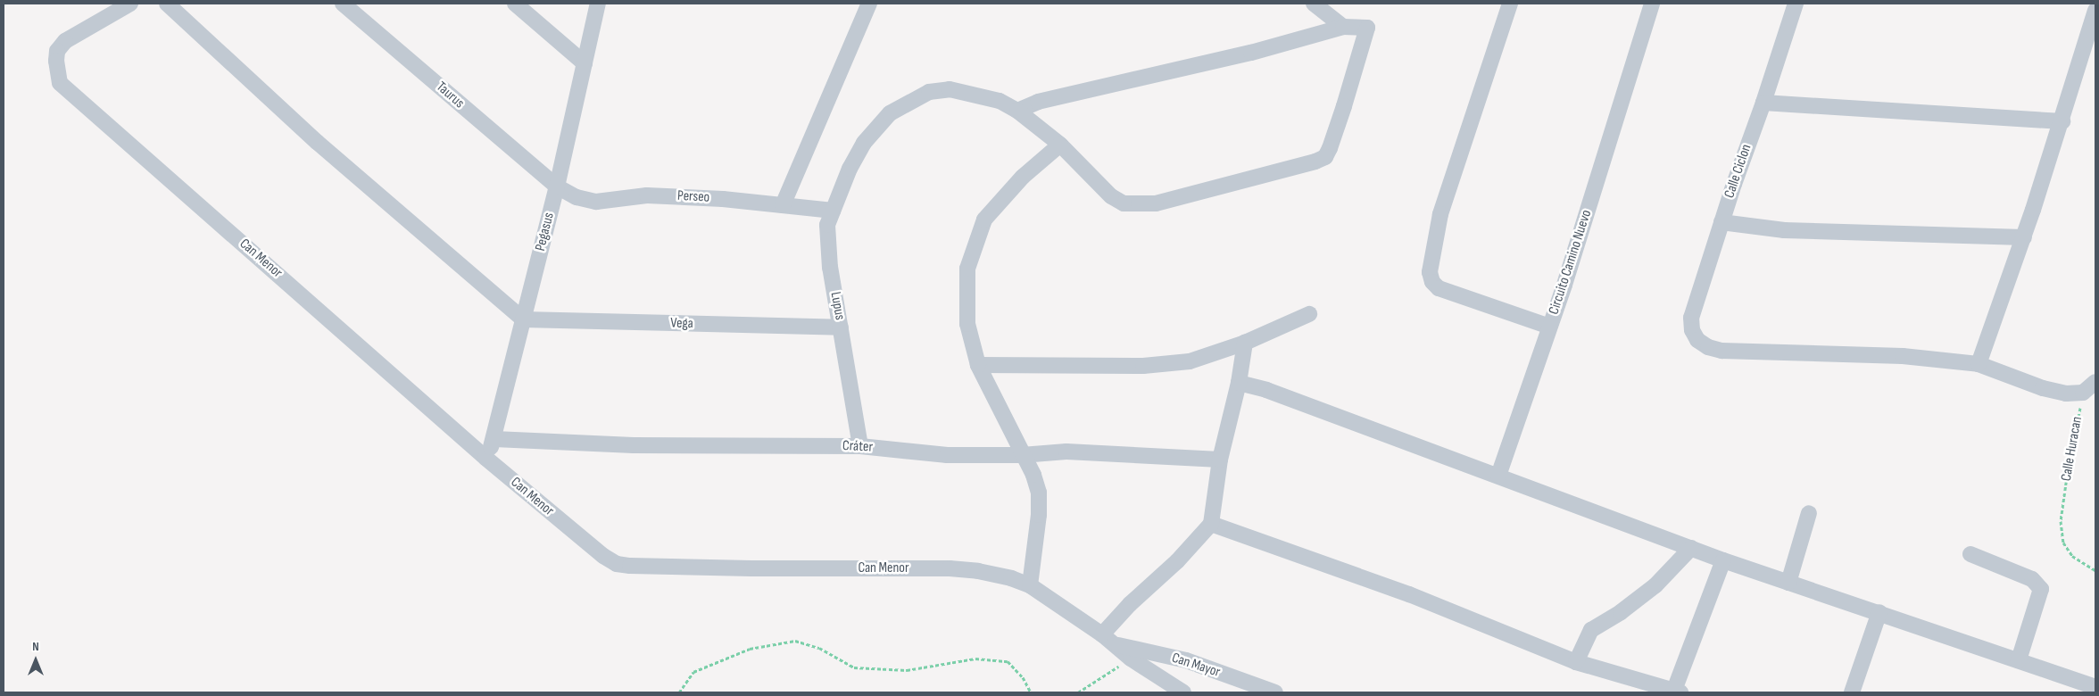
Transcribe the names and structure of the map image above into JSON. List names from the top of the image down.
{
  "streets": {
    "street": [
      "Taurus",
      "Calle Ciclon",
      "Perseo",
      "Pegasus",
      "Can Menor",
      "Circuito Camino Nuevo",
      "Lupus",
      "Vega",
      "Cráter",
      "Can Mayor"
    ],
    "path": ["Calle Huracan"]
  },
  "crossings": [
    ["Taurus", "Perseo"],
    ["Taurus", "Pegasus"],
    ["Perseo", "Pegasus"],
    ["Perseo", "Lupus"],
    ["Pegasus", "Can Menor"],
    ["Pegasus", "Vega"],
    ["Pegasus", "Cráter"],
    ["Can Menor", "Can Mayor"],
    ["Lupus", "Vega"],
    ["Lupus", "Cráter"]
  ],
  "north": "top"
}
